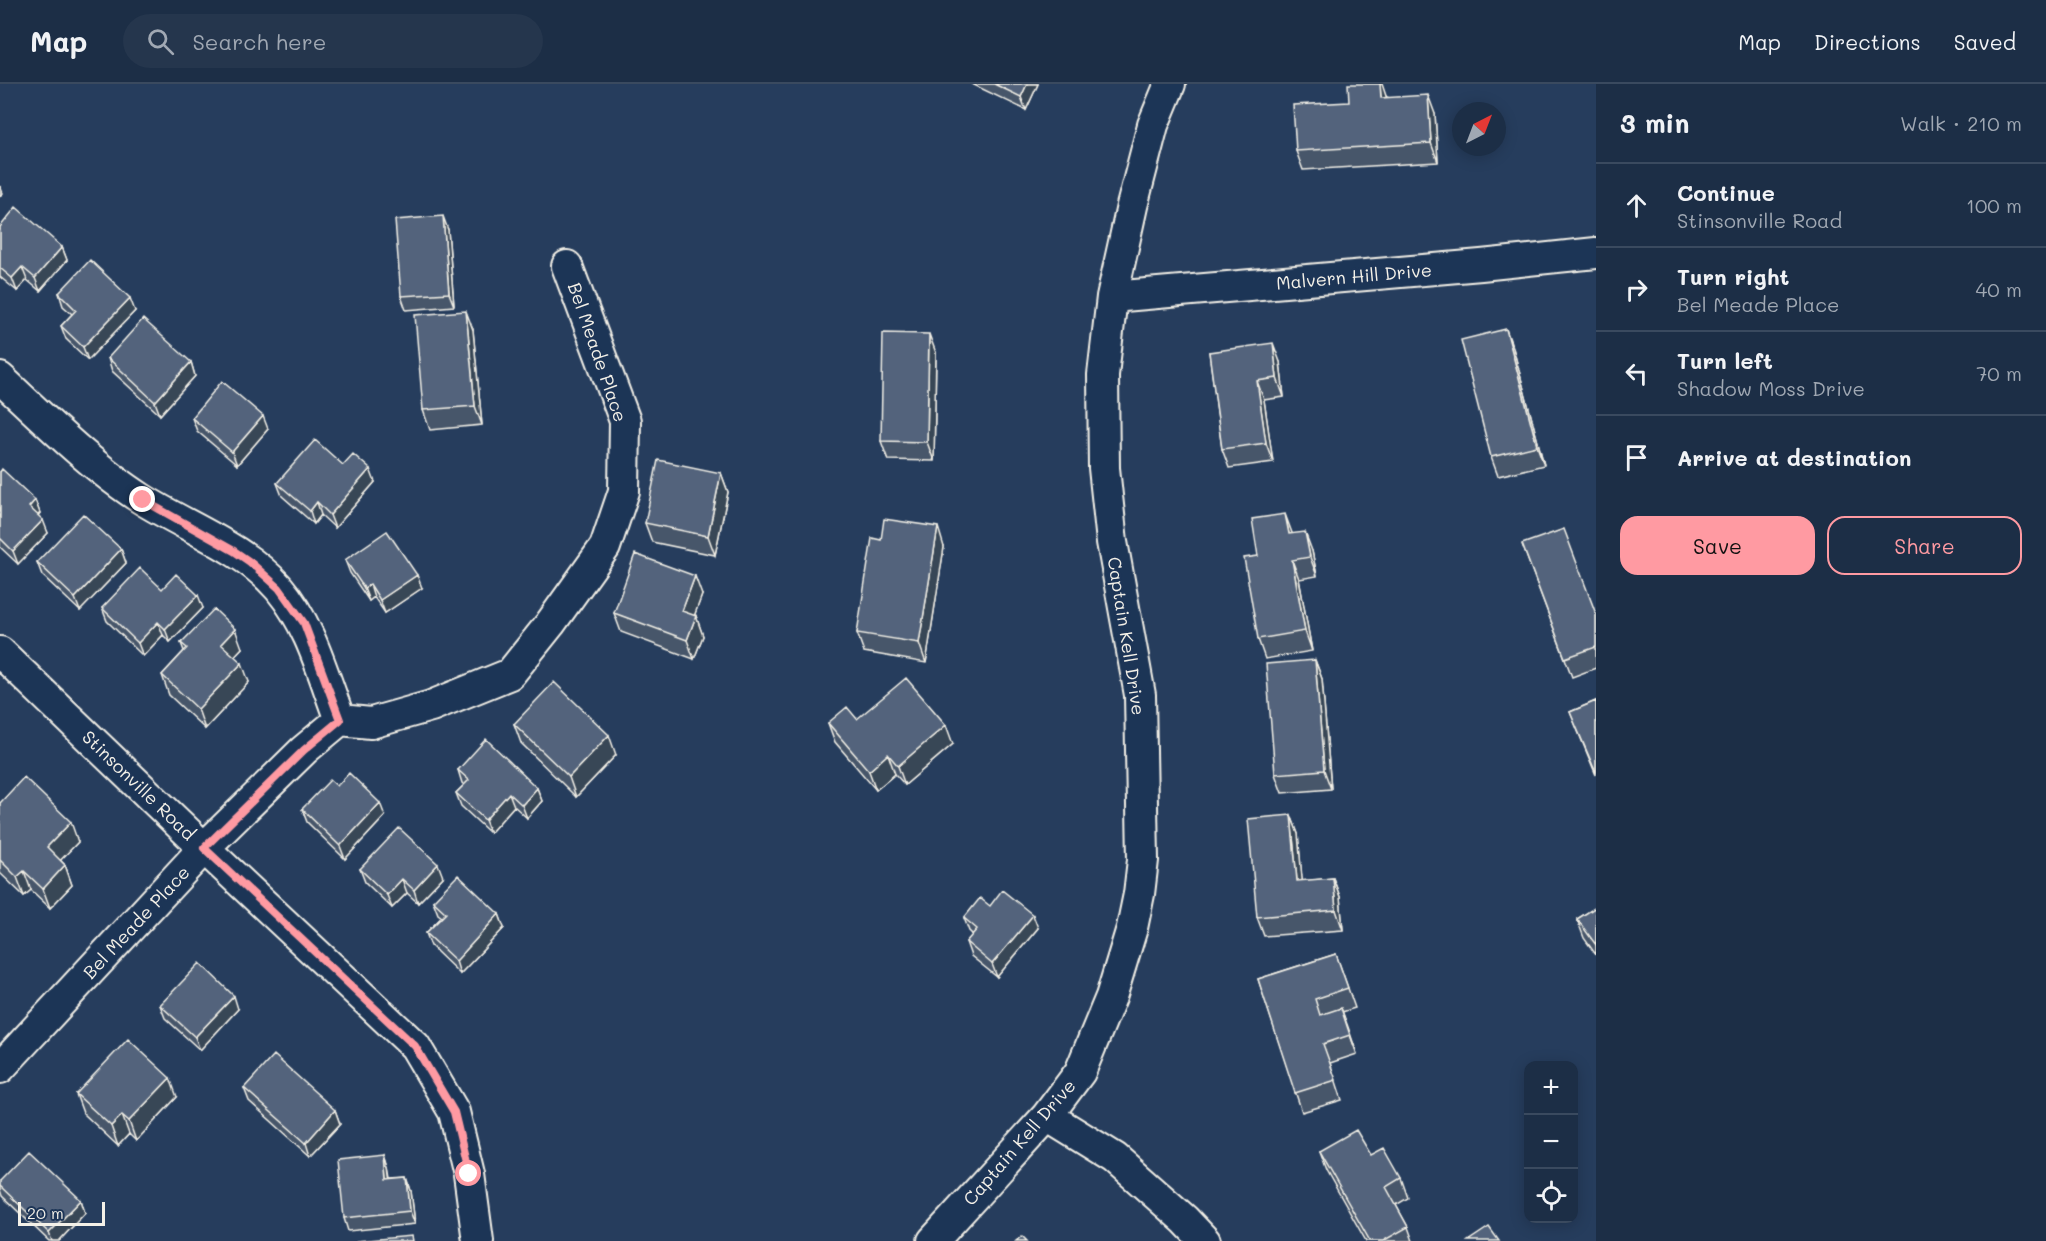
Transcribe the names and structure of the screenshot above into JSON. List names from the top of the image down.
{
  "streets": {
    "street": [
      "Malvern Hill Drive",
      "Bel Meade Place",
      "Captain Kell Drive",
      "Stinsonville Road"
    ]
  },
  "crossings": [
    ["Malvern Hill Drive", "Captain Kell Drive"],
    ["Bel Meade Place", "Stinsonville Road"]
  ],
  "scale_bar": "20 m",
  "north": "top right",
  "page": {
    "header": "Map",
    "search": "Search here",
    "nav": ["Map", "Directions", "Saved"],
    "heading": ["3 min", "Walk · 210 m"],
    "list": [
      ["Continue", "Stinsonville Road", "100 m"],
      ["Turn right", "Bel Meade Place", "40 m"],
      ["Turn left", "Shadow Moss Drive", "70 m"],
      "Arrive at destination"
    ],
    "buttons": ["Save", "Share"],
    "map_buttons": ["+", "−"],
    "scale": "20 m"
  }
}
